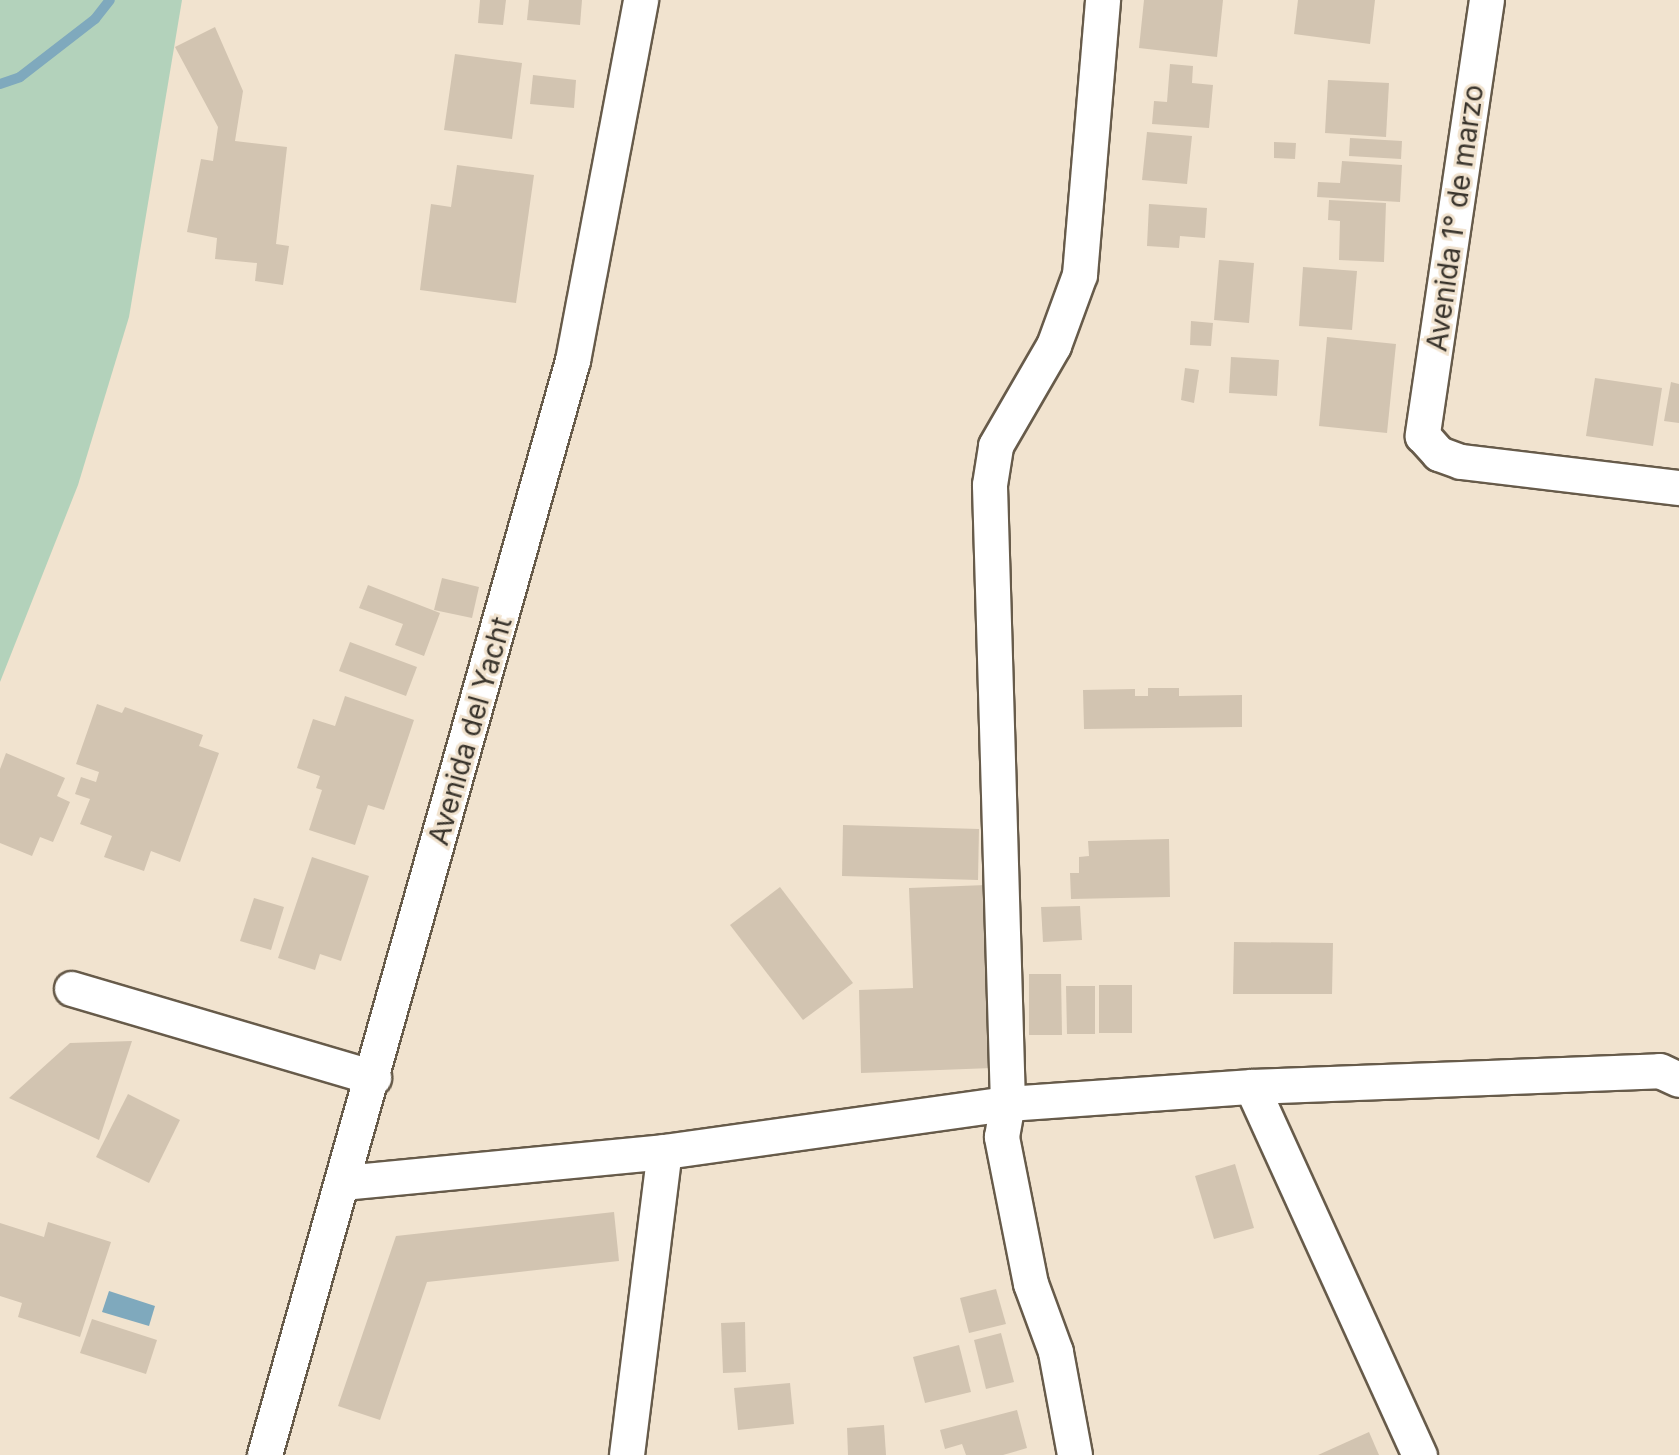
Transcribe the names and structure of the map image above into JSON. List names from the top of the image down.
{
  "streets": {
    "street": ["Avenida 1° de marzo", "Avenida del Yacht"]
  }
}
